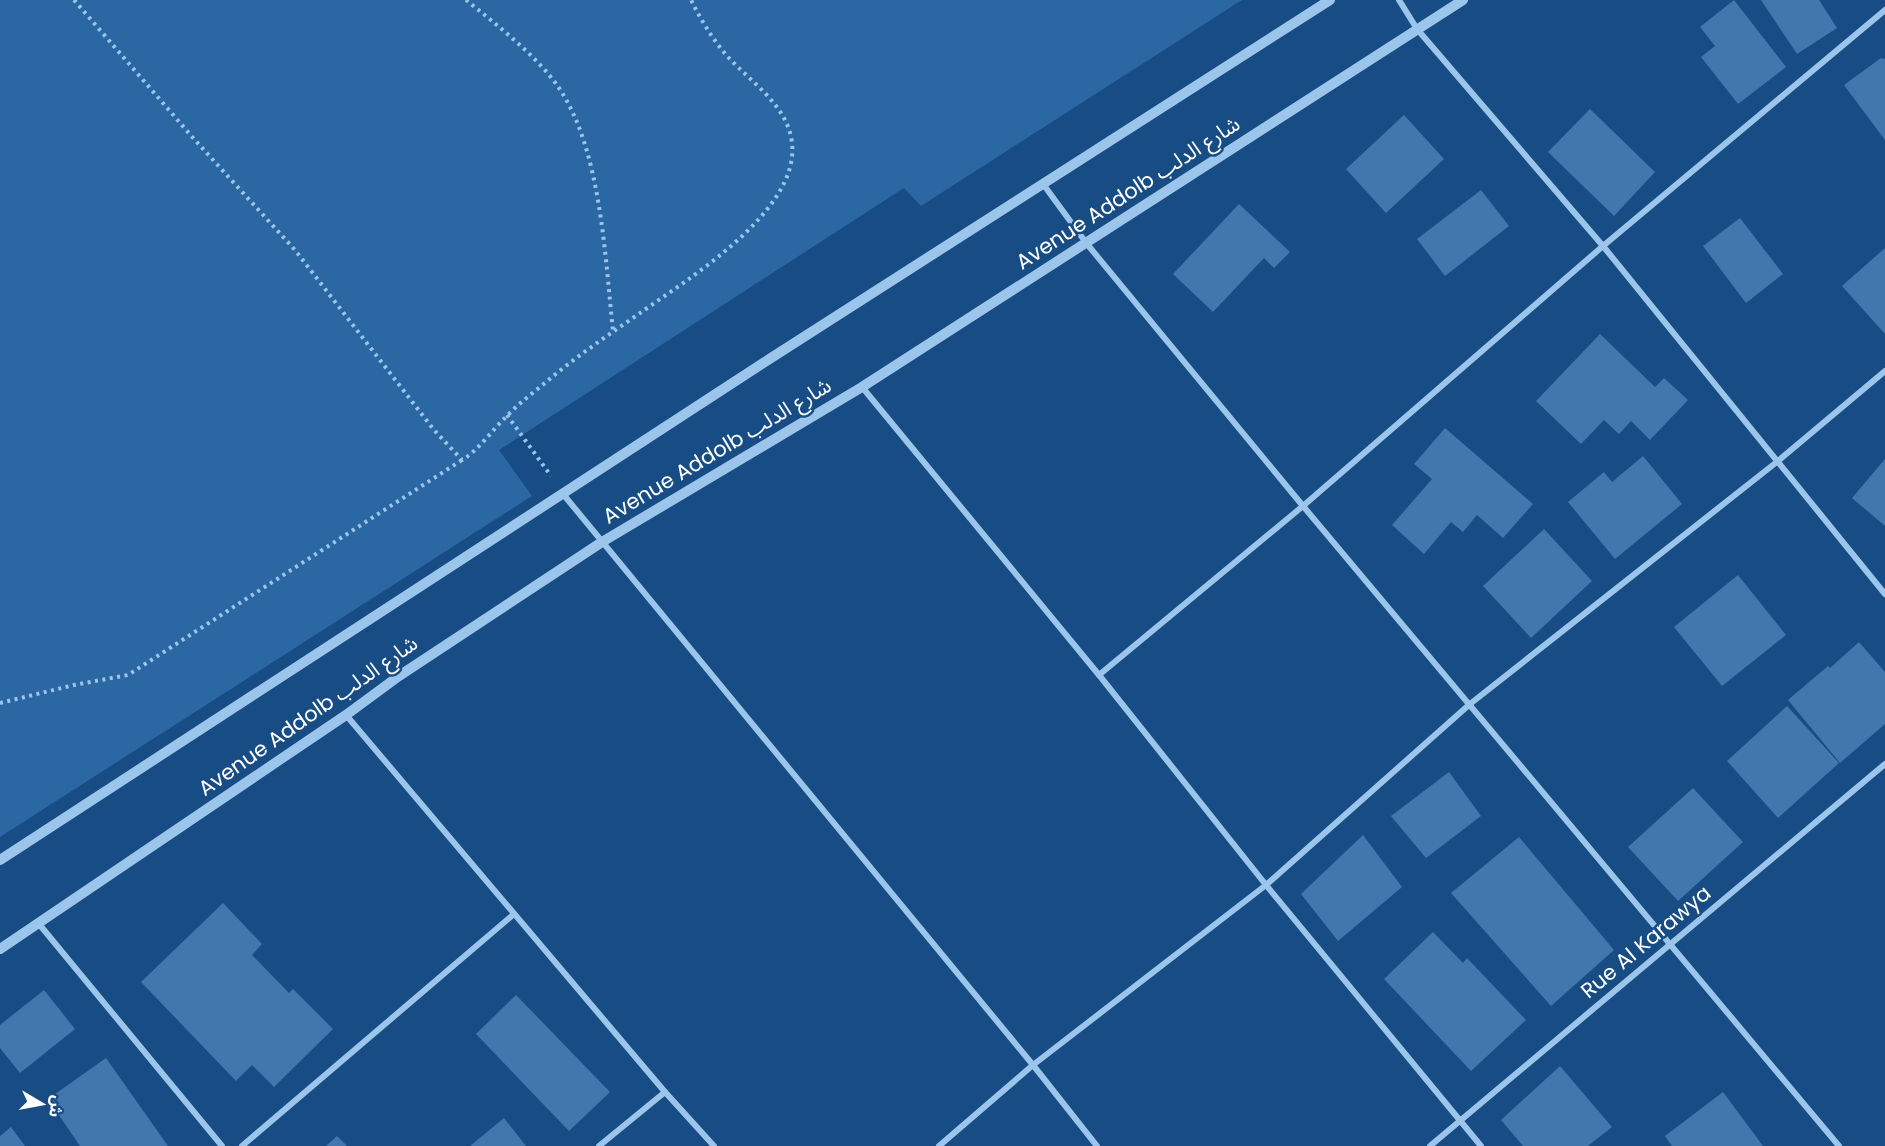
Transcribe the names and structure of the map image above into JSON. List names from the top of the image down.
{
  "streets": {
    "street": ["Avenue Addolb شارع الدلب", "Rue Al Karawya"]
  },
  "north": "right"
}
